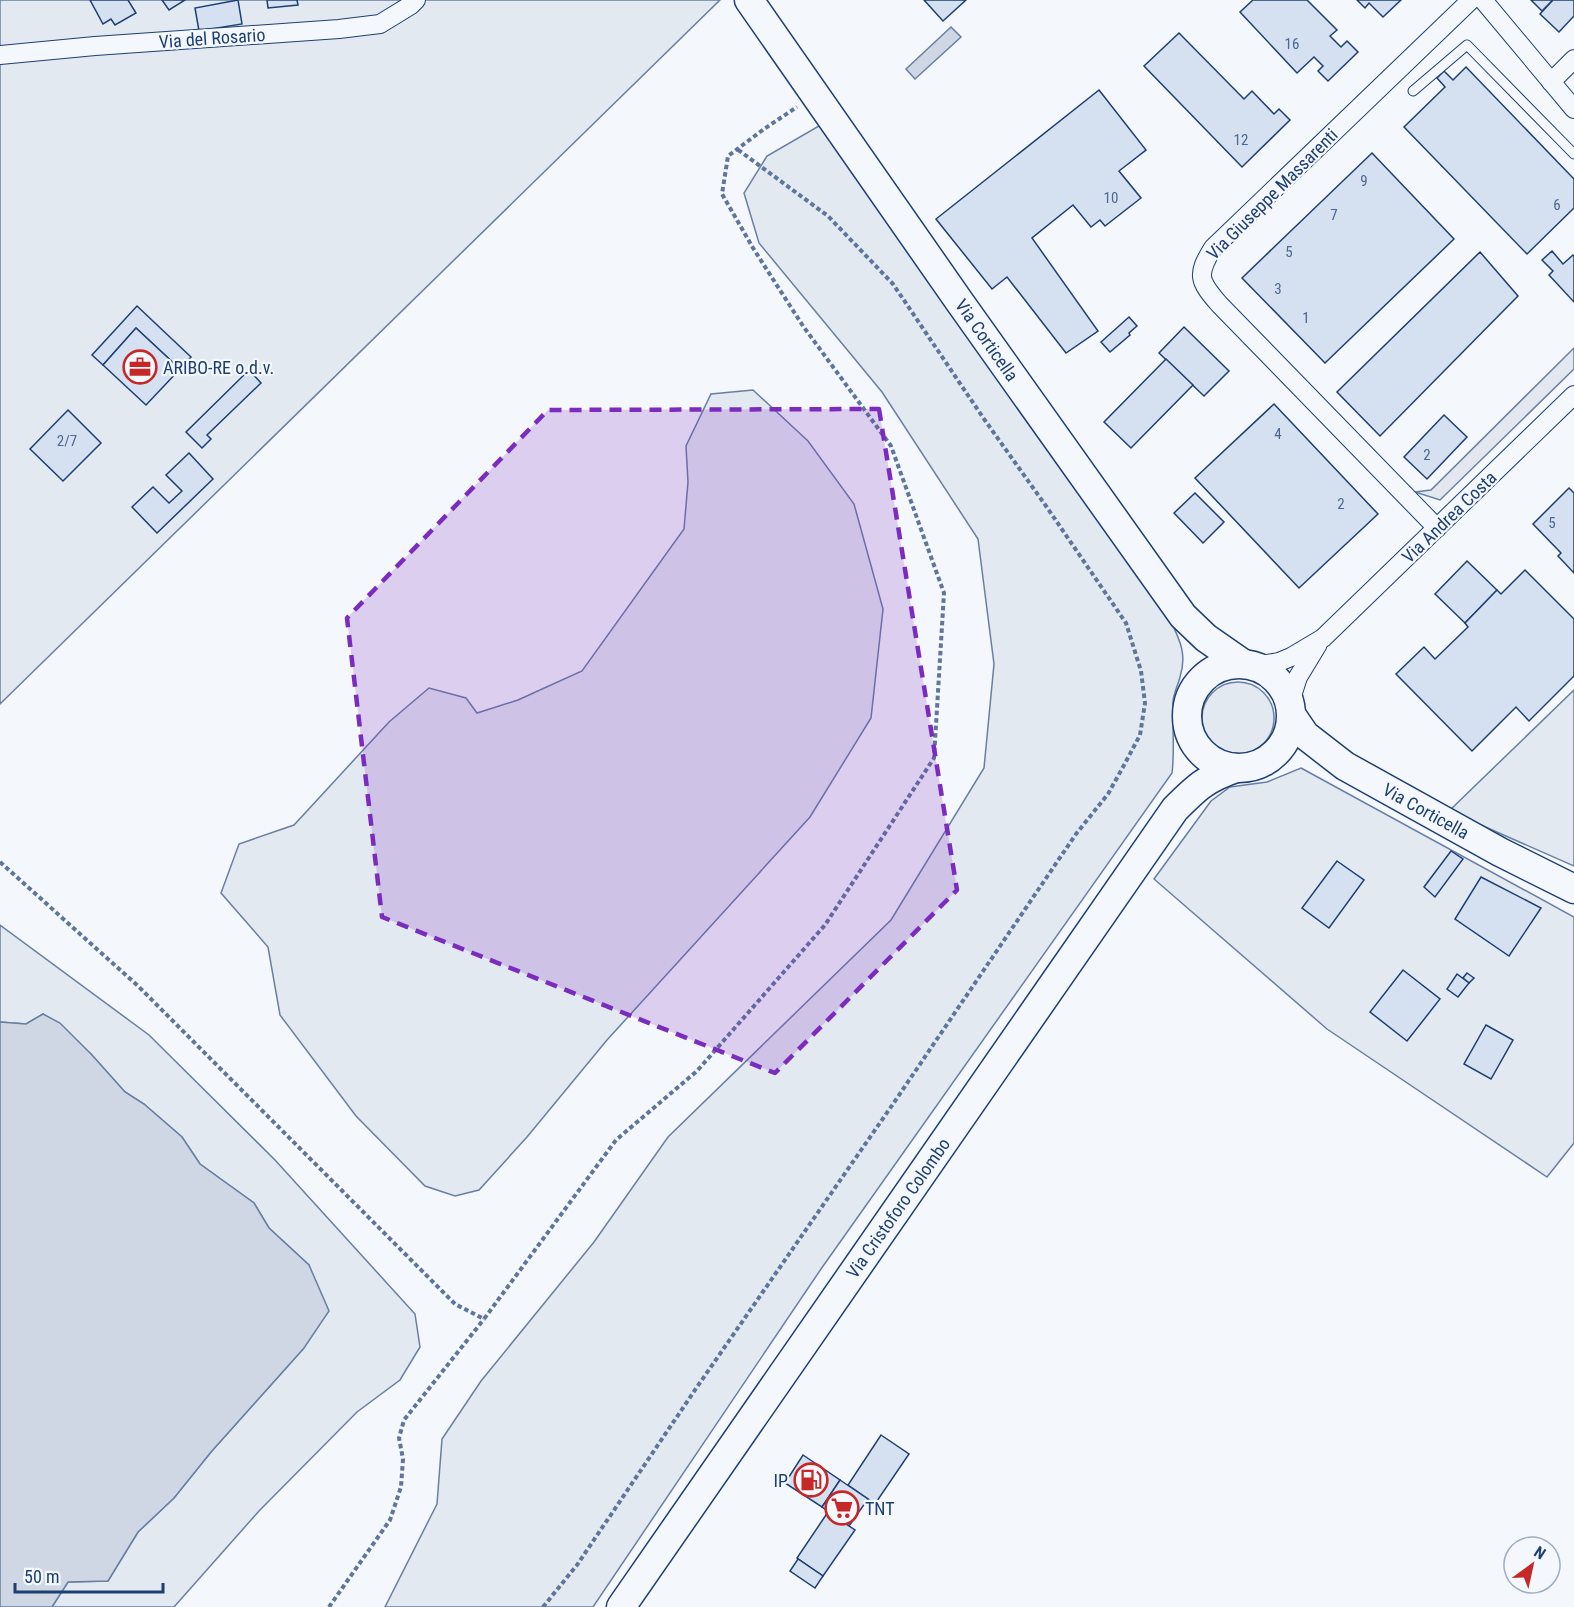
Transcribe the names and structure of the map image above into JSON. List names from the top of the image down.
{
  "streets": {
    "main road": ["Via Corticella", "Via Cristoforo Colombo"],
    "street": ["Via del Rosario", "Via Giuseppe Massarenti", "Via Andrea Costa"]
  },
  "crossings": [
    ["Via Giuseppe Massarenti", "Via Andrea Costa"],
    ["Via Corticella", "Via Andrea Costa"],
    ["Via Corticella", "Via Cristoforo Colombo"],
    ["Via Andrea Costa", "Via Cristoforo Colombo"]
  ],
  "places": {
    "office": ["ARIBO-RE o.d.v."],
    "fuel station": ["IP"],
    "supermarket": ["TNT"]
  },
  "house_numbers": [
    "16",
    "12",
    "9",
    "10",
    "6",
    "7",
    "5",
    "3",
    "1",
    "4",
    "2/7",
    "2",
    "2",
    "5"
  ],
  "scale_bar": "50 m",
  "north": "top right"
}
